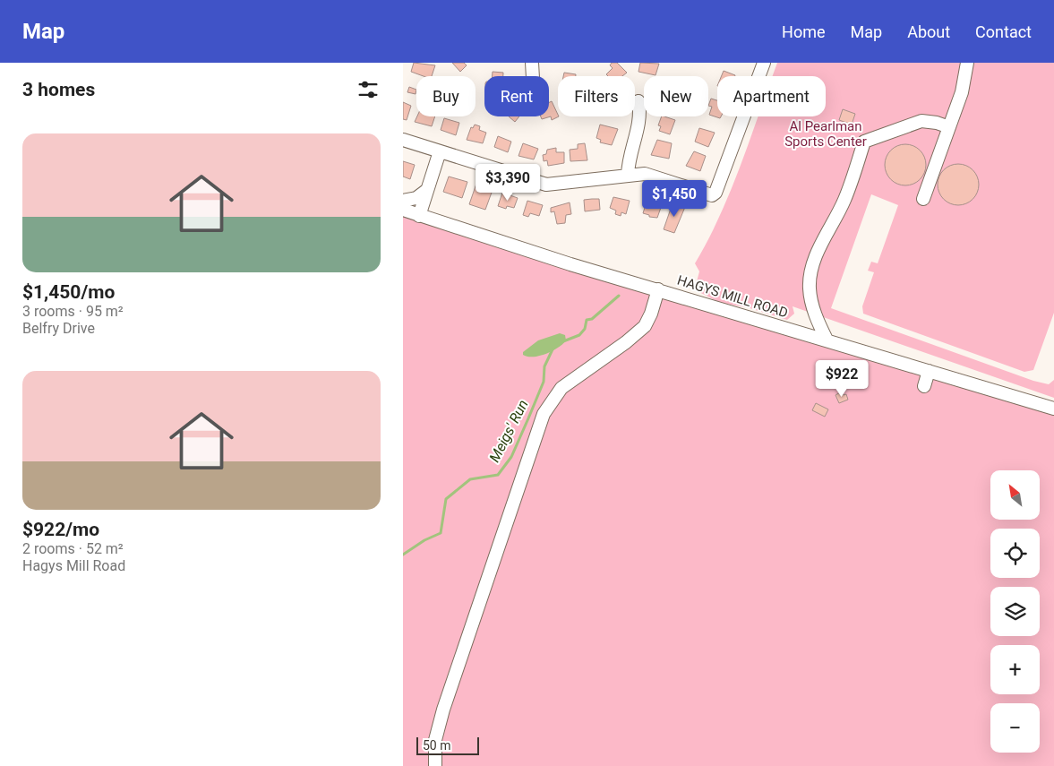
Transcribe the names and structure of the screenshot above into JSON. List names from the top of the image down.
{
  "streets": {
    "street": ["HAGYS MILL ROAD"]
  },
  "water": ["Meigs' Run"],
  "parks": ["Al Pearlman Sports Center"],
  "scale_bar": "50 m",
  "north": "top left",
  "page": {
    "header": "Map",
    "nav": [
      "Home",
      "Map",
      "About",
      "Contact"
    ],
    "heading": "3 homes",
    "chip": [
      "Buy",
      "Rent",
      "Filters",
      "New",
      "Apartment"
    ],
    "list": [
      {
        "name": "$1,450/mo",
        "note": "3 rooms · 95 m² · Belfry Drive"
      },
      {
        "name": "$922/mo",
        "note": "2 rooms · 52 m² · Hagys Mill Road"
      }
    ],
    "price": ["$3,390", "$1,450", "$922"],
    "map_buttons": ["+", "−"],
    "scale": "50 m"
  }
}
